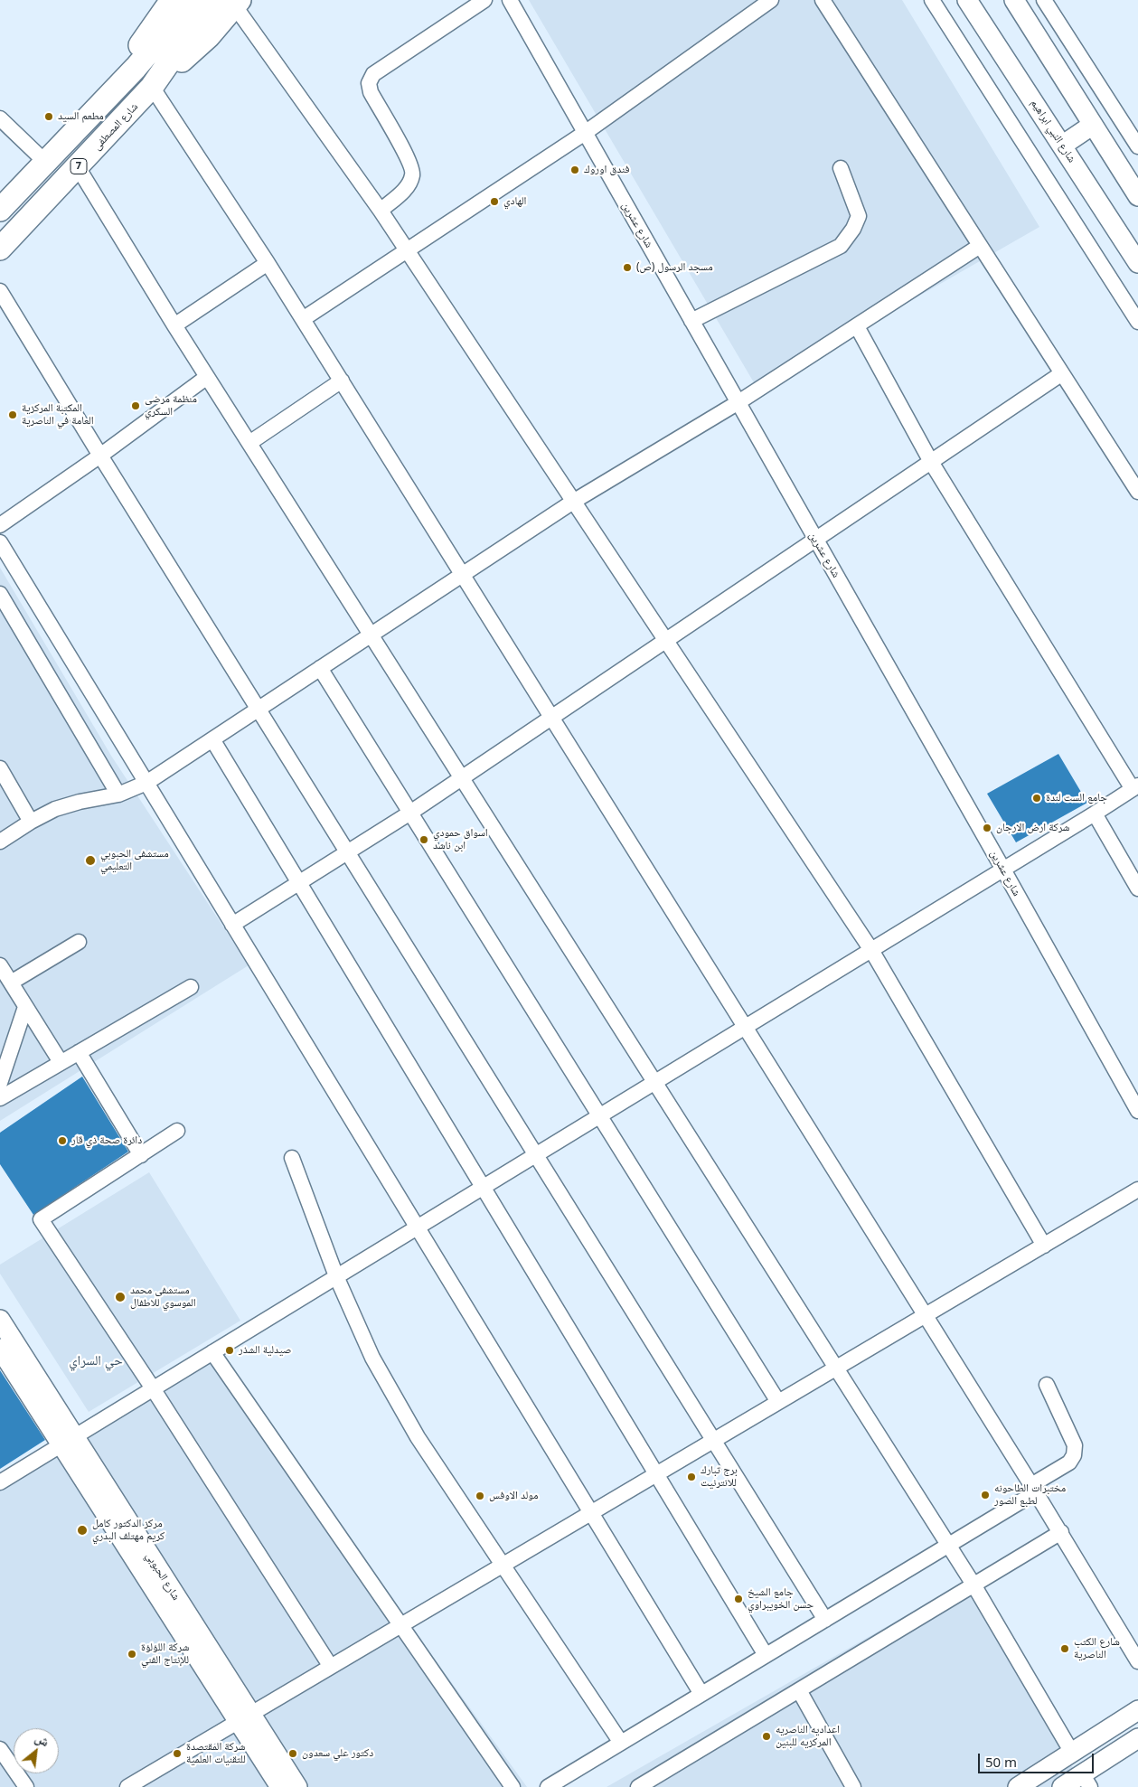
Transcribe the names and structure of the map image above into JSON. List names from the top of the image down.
{
  "streets": {
    "highway": ["شارع المصطفى", "7"],
    "main road": ["شارع النبي ابراهيم", "شارع الحبوبي"],
    "street": ["شارع عشرين"]
  },
  "crossings": [
    ["شارع المصطفى", "7"]
  ],
  "districts": ["حي السراي"],
  "places": [
    "مطعم السيد",
    "فندق اوروك",
    "الهادي",
    "مسجد الرسول (ص)",
    "منظمة مرضى السكري",
    "المكتبة المركزية العامة في الناصرية",
    "جامع الست لندة",
    "شركة ارض الارجان",
    "اسواق حمودي ابن ناشد",
    "مستشفى الحبوبي التعليمي",
    "دائرة صحة ذي قار",
    "مستشفى محمد الموسوي للاطفال",
    "صيدلية الشذر",
    "برج تبارك للانترنيت",
    "مختبرات الطاحونه لطبع الصور",
    "مولد الاوفس",
    "مركز الدكتور كامل كريم مهتلف البدري",
    "جامع الشيخ حسن الخويبراوي",
    "شارع الكتب الناصرية",
    "شركة اللؤلؤة للإنتاج الفني",
    "اعداديه الناصريه المركزيه للبنين",
    "شركة المقتصدة للتقنيات العلمية",
    "دكتور علي سعدون"
  ],
  "scale_bar": "50 m",
  "north": "top right"
}
